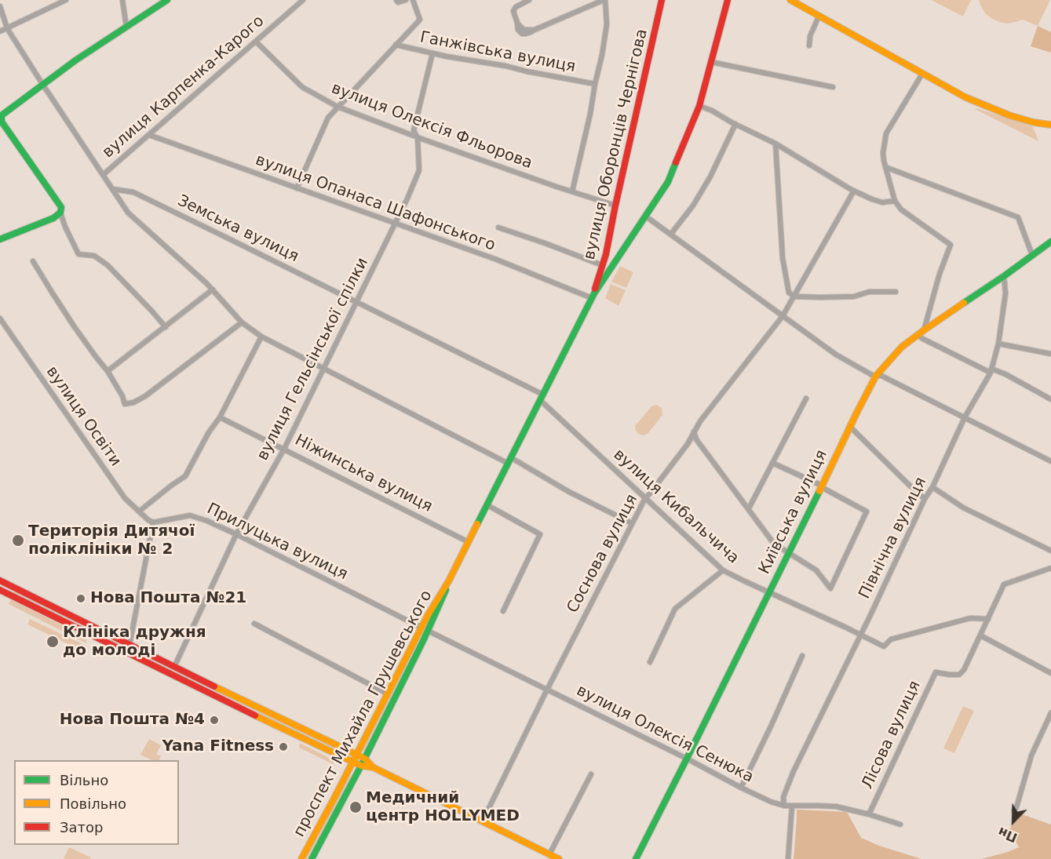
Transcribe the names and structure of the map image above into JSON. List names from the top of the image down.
{
  "streets": {
    "main road": ["вулиця Оборонців Чернігова", "Київська вулиця", "проспект Михайла Грушевського"],
    "street": [
      "Ганжівська вулиця",
      "вулиця Карпенка-Карого",
      "вулиця Олексія Фльорова",
      "вулиця Опанаса Шафонського",
      "Земська вулиця",
      "вулиця Гельсінської спілки",
      "вулиця Освіти",
      "Ніжинська вулиця",
      "вулиця Кибальчича",
      "Північна вулиця",
      "Прилуцька вулиця",
      "Соснова вулиця",
      "вулиця Олексія Сенюка",
      "Лісова вулиця"
    ]
  },
  "crossings": [
    ["Ганжівська вулиця", "вулиця Гельсінської спілки"],
    ["вулиця Карпенка-Карого", "вулиця Олексія Фльорова"],
    ["вулиця Карпенка-Карого", "вулиця Опанаса Шафонського"],
    ["вулиця Олексія Фльорова", "вулиця Оборонців Чернігова"],
    ["вулиця Олексія Фльорова", "вулиця Гельсінської спілки"],
    ["вулиця Оборонців Чернігова", "вулиця Опанаса Шафонського"],
    ["вулиця Оборонців Чернігова", "проспект Михайла Грушевського"],
    ["вулиця Опанаса Шафонського", "вулиця Гельсінської спілки"],
    ["вулиця Опанаса Шафонського", "проспект Михайла Грушевського"],
    ["Земська вулиця", "вулиця Гельсінської спілки"],
    ["Земська вулиця", "вулиця Кибальчича"],
    ["Земська вулиця", "проспект Михайла Грушевського"],
    ["вулиця Гельсінської спілки", "Ніжинська вулиця"],
    ["вулиця Гельсінської спілки", "Прилуцька вулиця"],
    ["вулиця Освіти", "Прилуцька вулиця"],
    ["Ніжинська вулиця", "проспект Михайла Грушевського"],
    ["вулиця Кибальчича", "Київська вулиця"],
    ["вулиця Кибальчича", "Північна вулиця"],
    ["вулиця Кибальчича", "Соснова вулиця"],
    ["вулиця Кибальчича", "проспект Михайла Грушевського"],
    ["вулиця Кибальчича", "Лісова вулиця"],
    ["Київська вулиця", "Північна вулиця"],
    ["Київська вулиця", "вулиця Олексія Сенюка"],
    ["Північна вулиця", "вулиця Олексія Сенюка"],
    ["Прилуцька вулиця", "проспект Михайла Грушевського"],
    ["Прилуцька вулиця", "вулиця Олексія Сенюка"],
    ["Соснова вулиця", "вулиця Олексія Сенюка"],
    ["проспект Михайла Грушевського", "вулиця Олексія Сенюка"],
    ["вулиця Олексія Сенюка", "Лісова вулиця"]
  ],
  "places": [
    "Територія Дитячої поліклініки № 2",
    "Нова Пошта №21",
    "Клініка дружня до молоді",
    "Нова Пошта №4",
    "Yana Fitness",
    "Медичний центр HOLLYMED"
  ],
  "legend": ["Вільно", "Повільно", "Затор"],
  "north": "bottom left"
}
